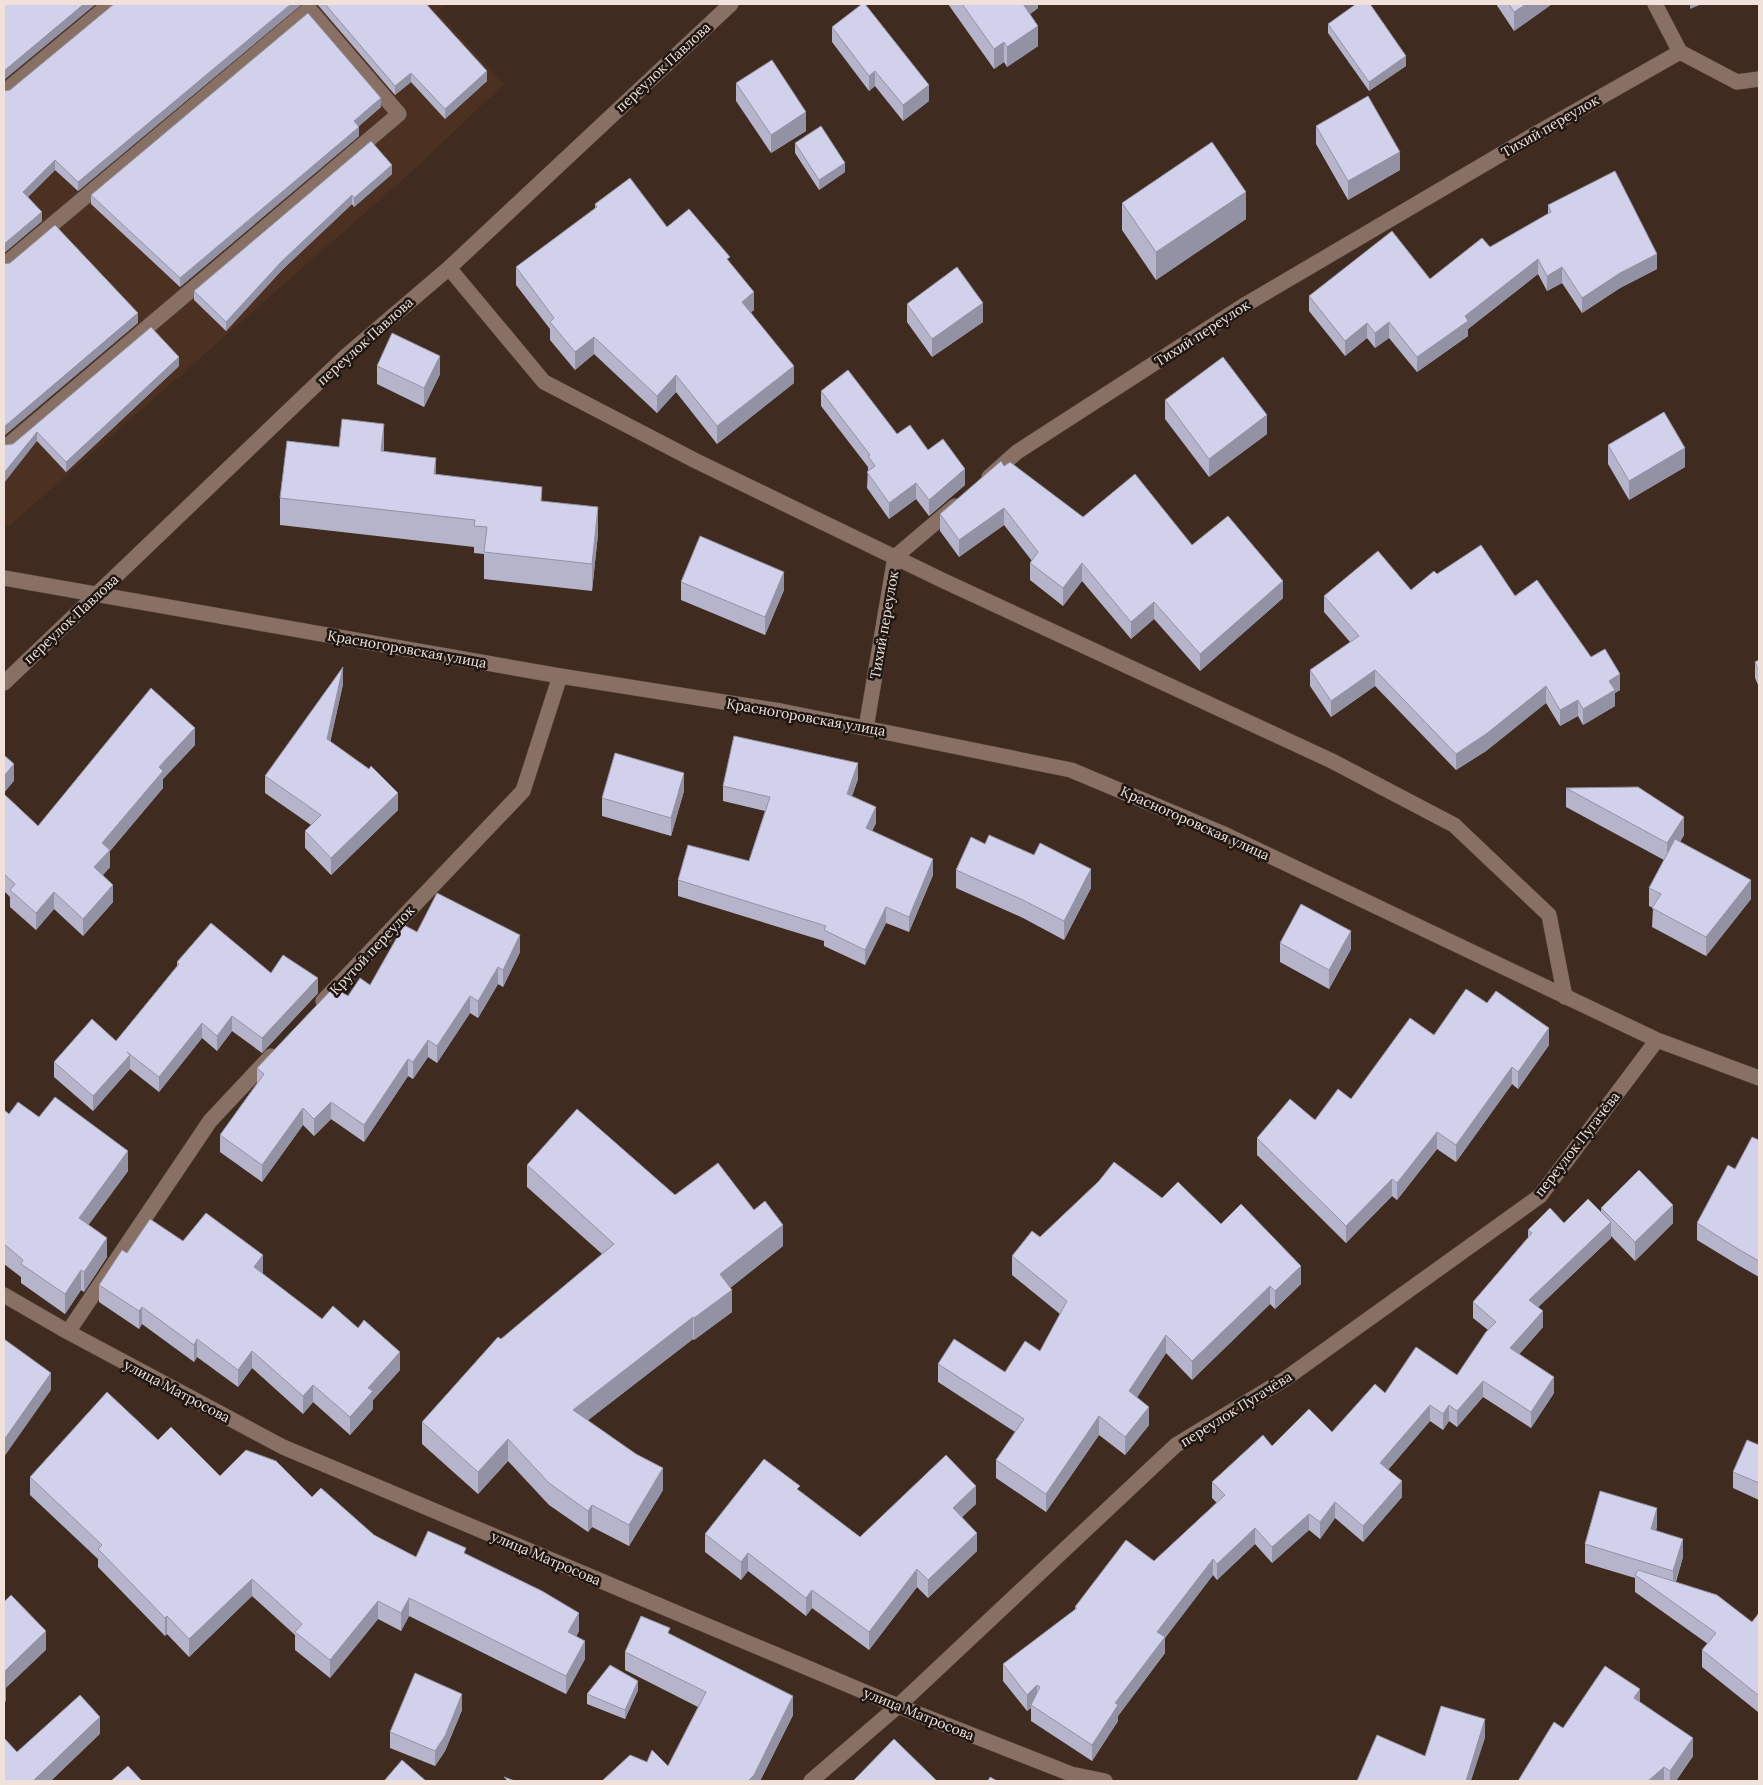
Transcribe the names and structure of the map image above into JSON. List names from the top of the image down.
{
  "streets": {
    "street": [
      "переулок Павлова",
      "Тихий переулок",
      "Красногоровская улица",
      "Крутой переулок",
      "переулок Пугачёва",
      "улица Матросова"
    ]
  },
  "crossings": [
    ["переулок Павлова", "Красногоровская улица"],
    ["Тихий переулок", "Красногоровская улица"],
    ["Красногоровская улица", "Крутой переулок"],
    ["Красногоровская улица", "переулок Пугачёва"],
    ["переулок Пугачёва", "улица Матросова"]
  ]
}
